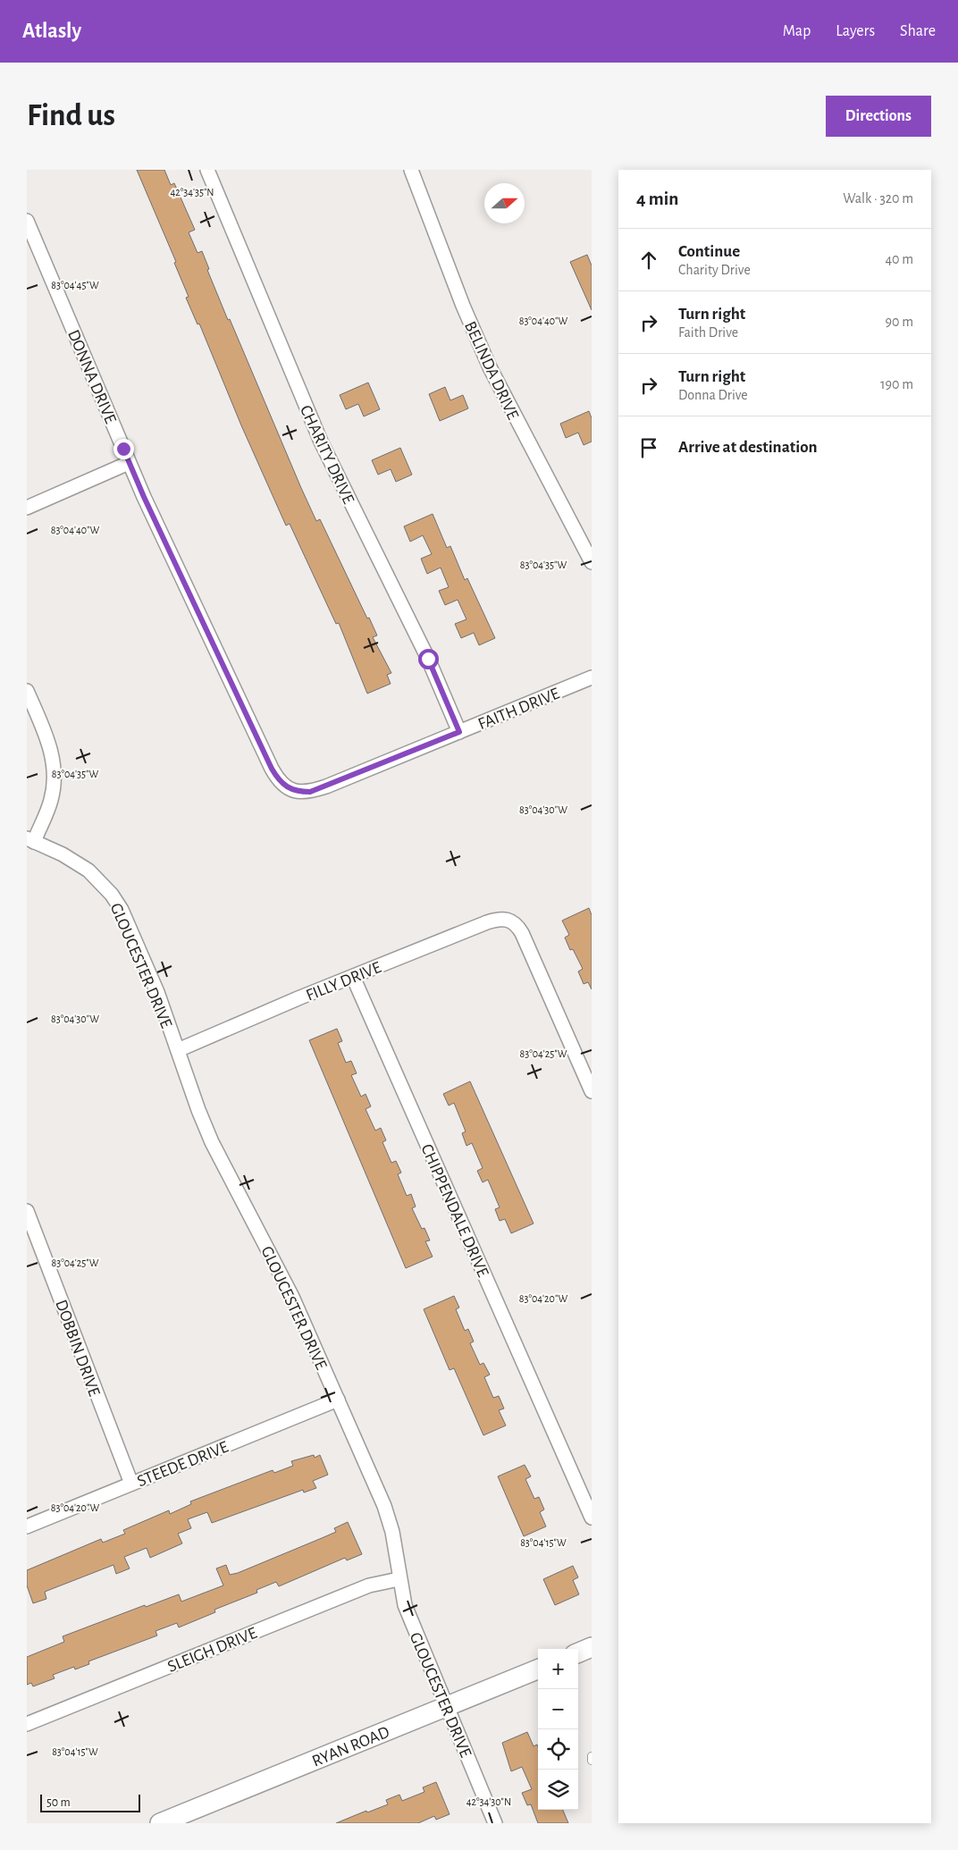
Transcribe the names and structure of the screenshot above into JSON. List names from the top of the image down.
{
  "streets": {
    "main road": ["RYAN ROAD"],
    "street": [
      "BELINDA DRIVE",
      "DONNA DRIVE",
      "CHARITY DRIVE",
      "FAITH DRIVE",
      "GLOUCESTER DRIVE",
      "FILLY DRIVE",
      "CHIPPENDALE DRIVE",
      "DOBBIN DRIVE",
      "STEEDE DRIVE",
      "SLEIGH DRIVE"
    ]
  },
  "crossings": [
    ["DONNA DRIVE", "FAITH DRIVE"],
    ["CHARITY DRIVE", "FAITH DRIVE"],
    ["GLOUCESTER DRIVE", "FILLY DRIVE"],
    ["GLOUCESTER DRIVE", "STEEDE DRIVE"],
    ["GLOUCESTER DRIVE", "SLEIGH DRIVE"],
    ["GLOUCESTER DRIVE", "RYAN ROAD"],
    ["FILLY DRIVE", "CHIPPENDALE DRIVE"],
    ["DOBBIN DRIVE", "STEEDE DRIVE"]
  ],
  "scale_bar": "50 m",
  "north": "right",
  "page": {
    "header": "Atlasly",
    "nav": ["Map", "Layers", "Share"],
    "buttons": "Directions",
    "title": "Find us",
    "heading": ["4 min", "Walk · 320 m"],
    "list": [
      ["Continue", "Charity Drive", "40 m"],
      ["Turn right", "Faith Drive", "90 m"],
      ["Turn right", "Donna Drive", "190 m"],
      "Arrive at destination"
    ],
    "map_buttons": ["+", "−"],
    "scale": "50 m"
  },
  "coordinates": [
    "42°34'35\"N",
    "83°04'45\"W",
    "83°04'40\"W",
    "83°04'35\"W",
    "83°04'30\"W",
    "83°04'25\"W",
    "83°04'20\"W",
    "83°04'15\"W",
    "42°34'30\"N"
  ]
}
